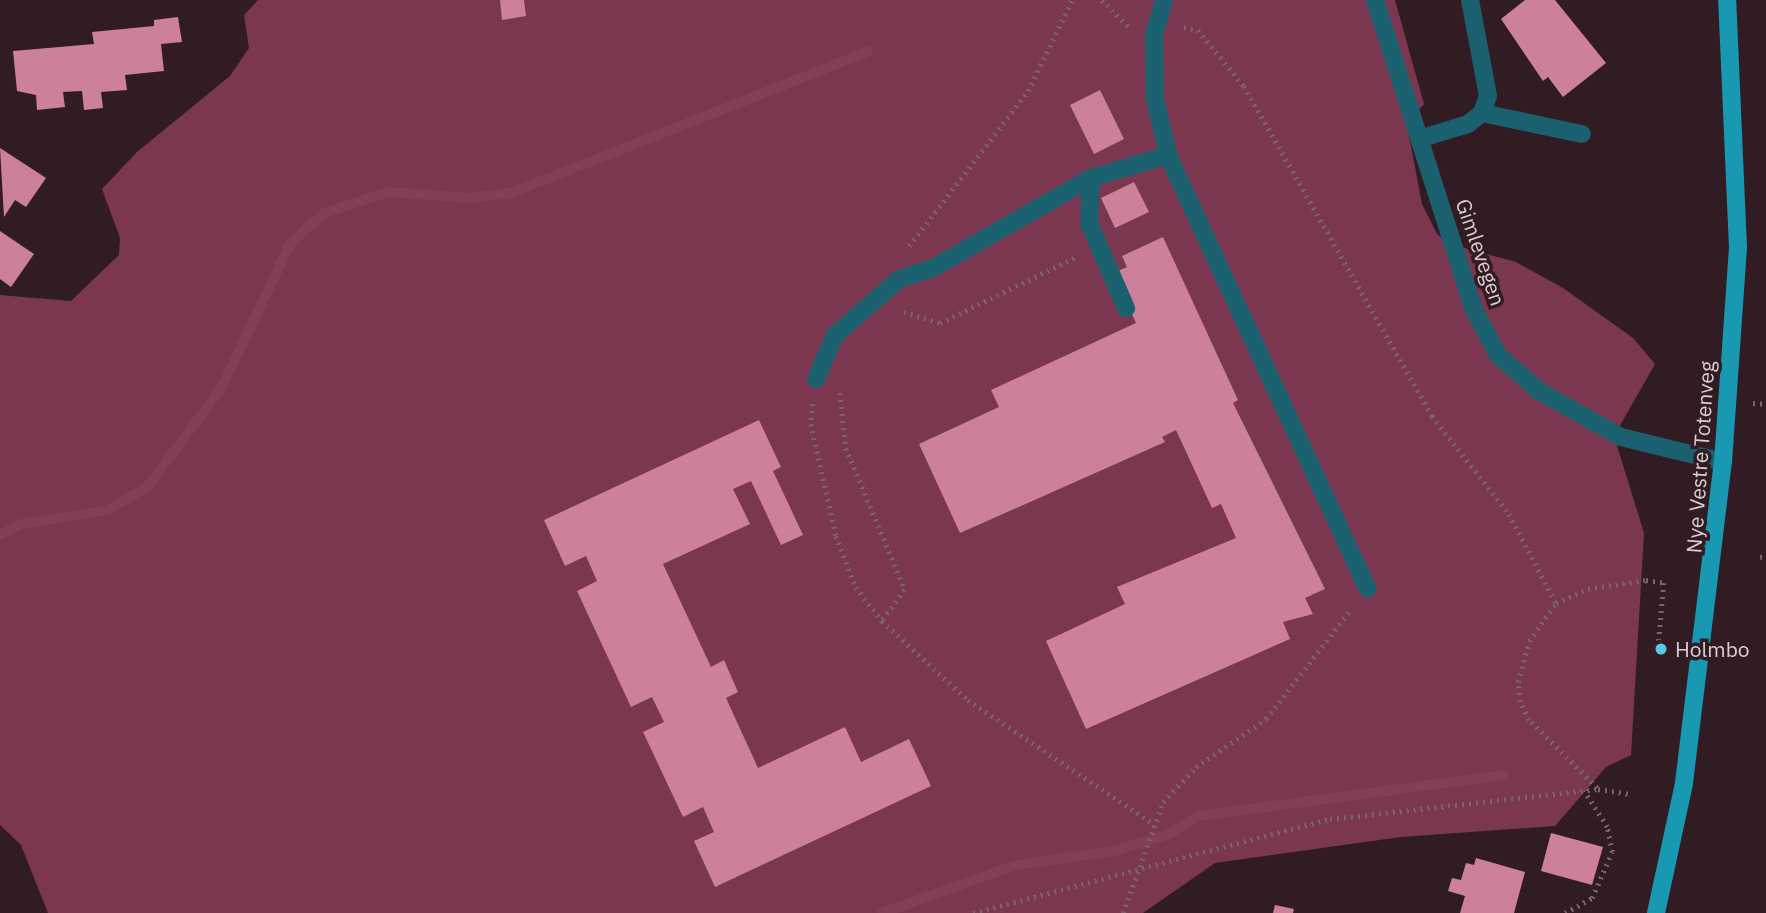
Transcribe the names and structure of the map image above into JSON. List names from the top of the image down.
{
  "streets": {
    "main road": ["Nye Vestre Totenveg"],
    "street": ["Gimlevegen"]
  },
  "crossings": [
    ["Gimlevegen", "Nye Vestre Totenveg"]
  ],
  "places": ["Holmbo"]
}
